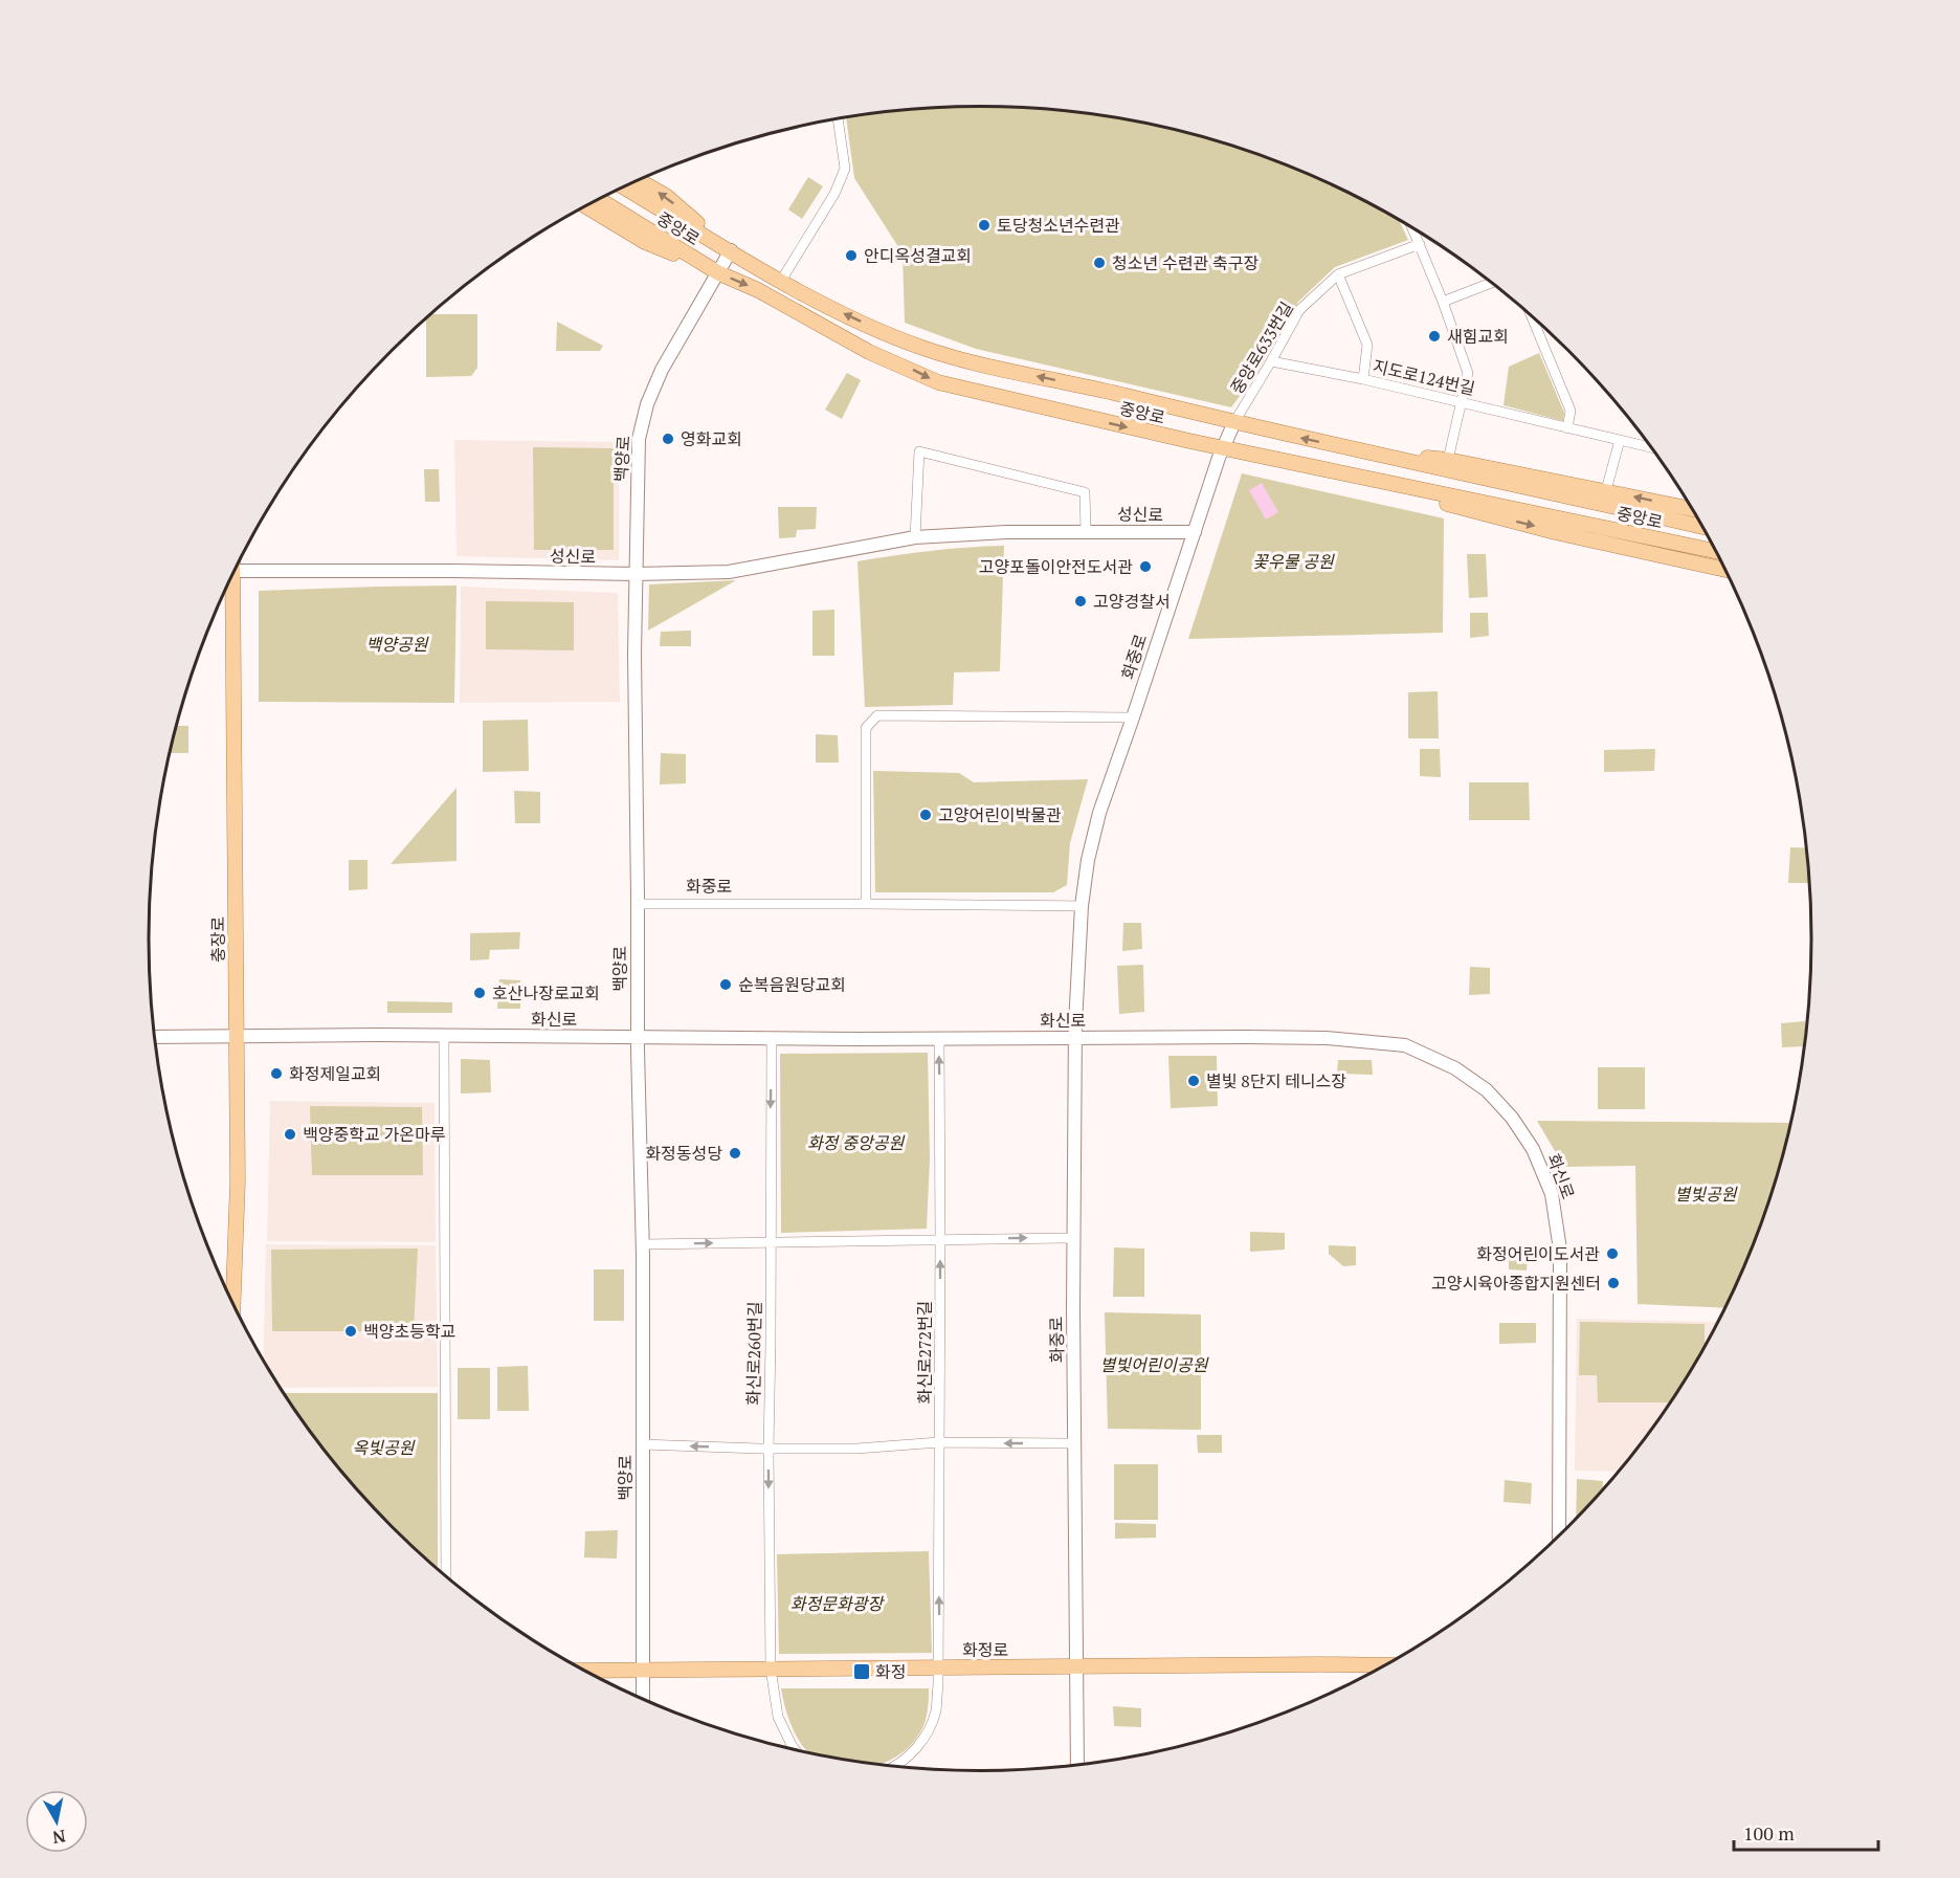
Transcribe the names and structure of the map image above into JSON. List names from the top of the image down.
{
  "streets": {
    "main road": [
      "중앙로",
      "백양로",
      "성신로",
      "화중로",
      "충장로",
      "화신로",
      "화정로"
    ],
    "street": [
      "중앙로633번길",
      "지도로124번길",
      "화신로272번길",
      "화신로260번길"
    ]
  },
  "crossings": [
    ["중앙로", "중앙로633번길"],
    ["중앙로", "백양로"],
    ["중앙로", "화중로"],
    ["중앙로633번길", "지도로124번길"],
    ["중앙로633번길", "화중로"],
    ["백양로", "성신로"],
    ["백양로", "화중로"],
    ["백양로", "화신로"],
    ["백양로", "화정로"],
    ["성신로", "화중로"],
    ["화중로", "화신로"],
    ["화중로", "화정로"],
    ["충장로", "화신로"],
    ["화신로", "화신로272번길"],
    ["화신로", "화신로260번길"],
    ["화신로272번길", "화정로"],
    ["화신로260번길", "화정로"]
  ],
  "one_way": ["화신로272번길", "화신로260번길"],
  "parks": [
    "꽃우물 공원",
    "백양공원",
    "화정 중앙공원",
    "별빛공원",
    "별빛어린이공원",
    "옥빛공원",
    "화정문화광장"
  ],
  "places": {
    "other": [
      "토당청소년수련관",
      "안디옥성결교회",
      "청소년 수련관 축구장",
      "새힘교회",
      "영화교회",
      "고양포돌이안전도서관",
      "고양경찰서",
      "고양어린이박물관",
      "순복음원당교회",
      "호산나장로교회",
      "화정제일교회",
      "별빛 8단지 테니스장",
      "백양중학교 가온마루",
      "화정동성당",
      "화정어린이도서관",
      "고양시육아종합지원센터",
      "백양초등학교"
    ],
    "transit": ["화정"]
  },
  "scale_bar": "100 m",
  "north": "bottom"
}
